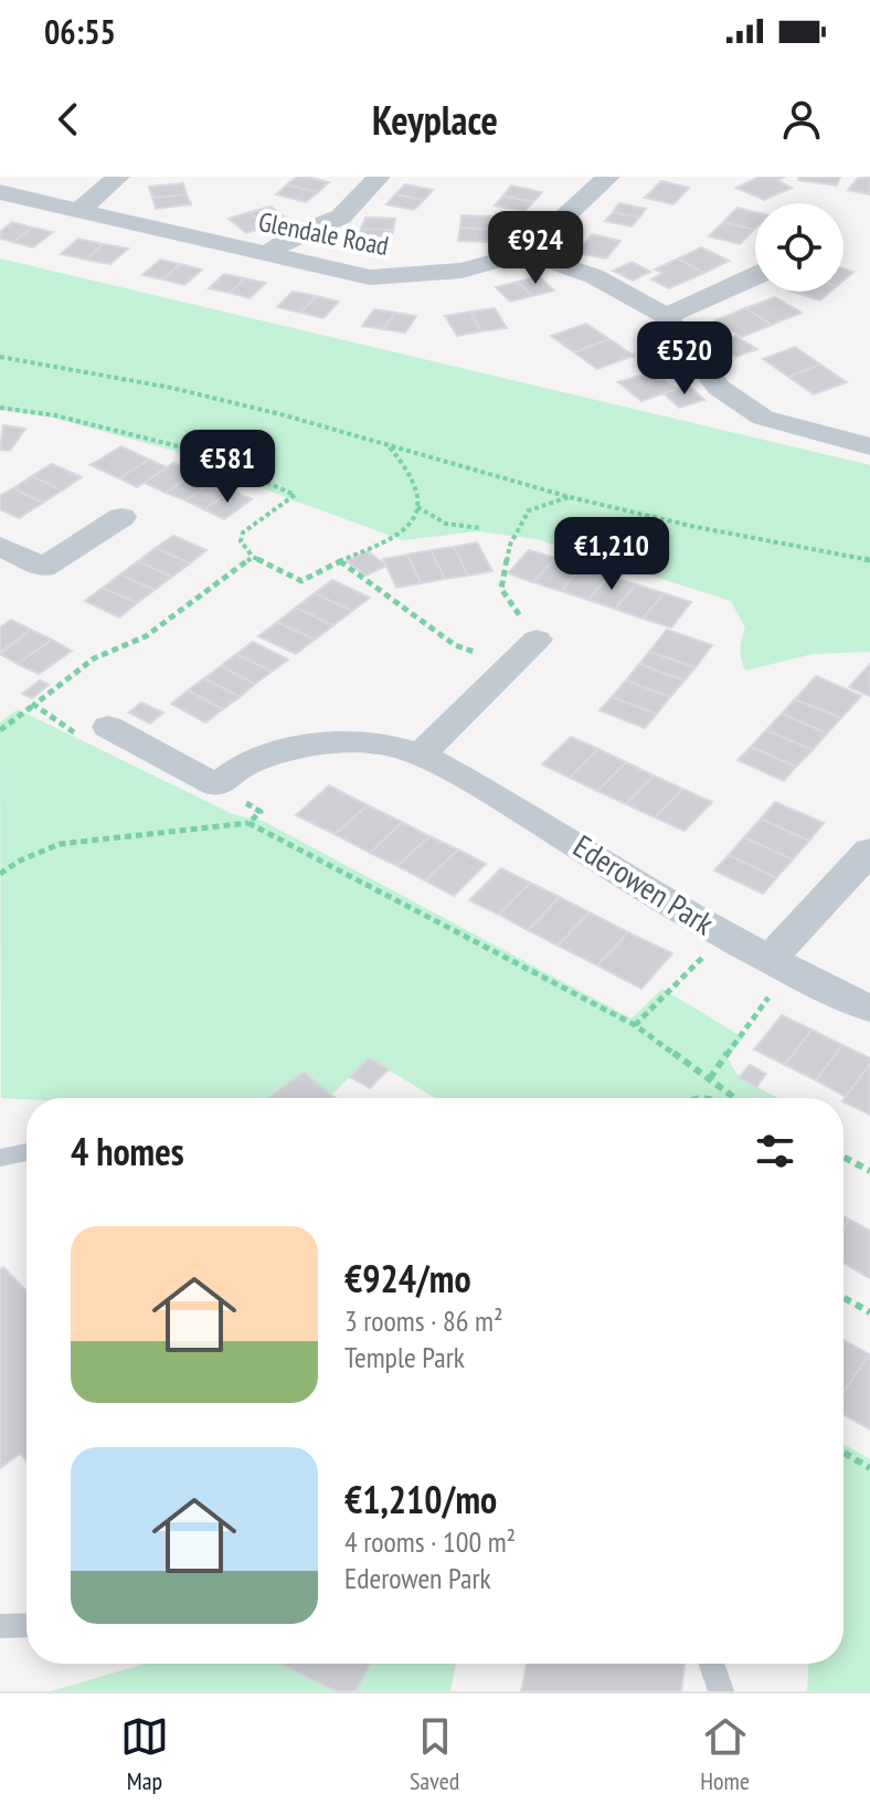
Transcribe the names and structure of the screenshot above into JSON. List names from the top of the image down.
{
  "streets": {
    "street": ["Glendale Road", "Ederowen Park"]
  },
  "page": {
    "status": "06:55",
    "header": "Keyplace",
    "price": [
      "€924",
      "€520",
      "€581",
      "€1,210"
    ],
    "heading": "4 homes",
    "list": [
      {
        "name": "€924/mo",
        "note": "3 rooms · 86 m² · Temple Park"
      },
      {
        "name": "€1,210/mo",
        "note": "4 rooms · 100 m² · Ederowen Park"
      }
    ],
    "tabs": ["Map", "Saved", "Home"]
  }
}
